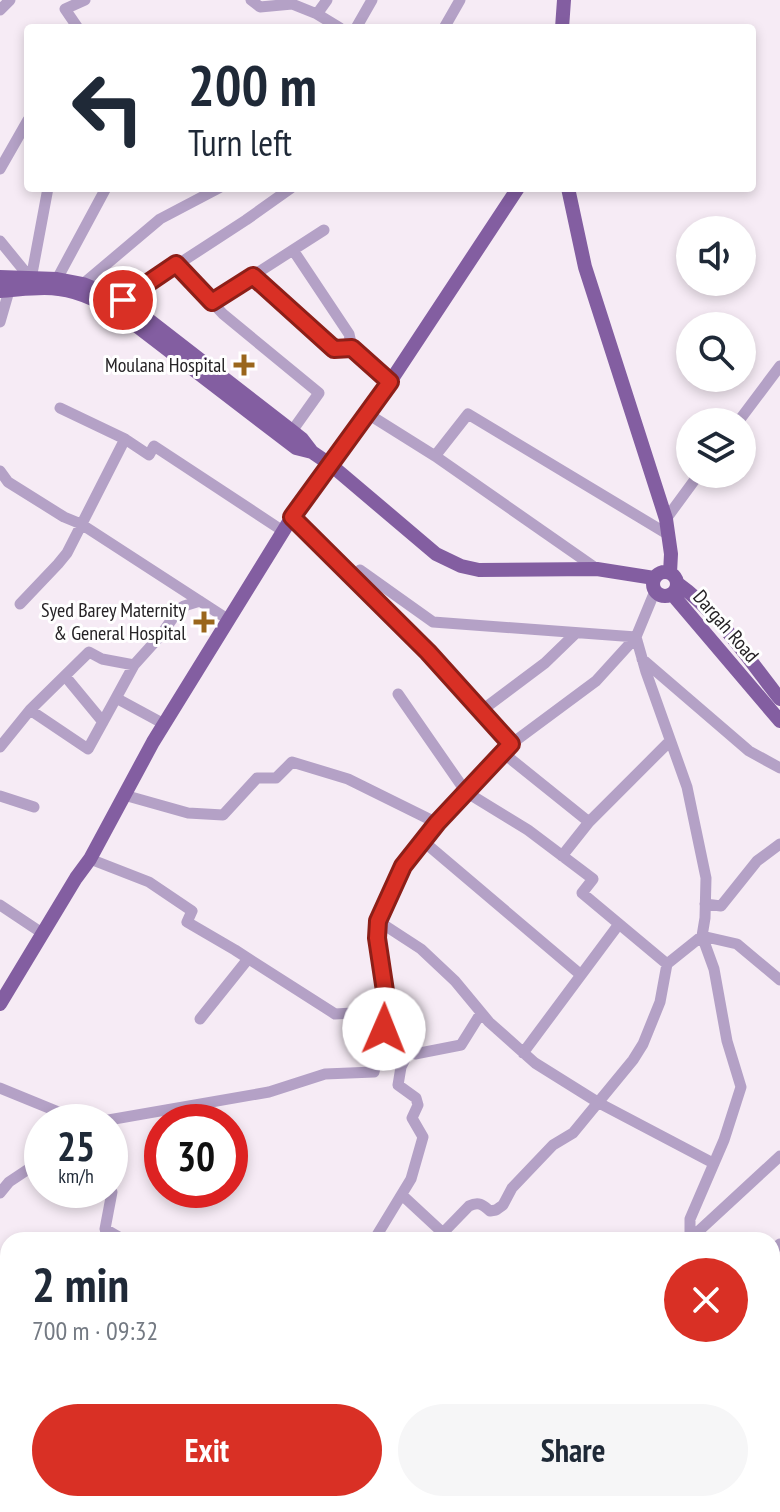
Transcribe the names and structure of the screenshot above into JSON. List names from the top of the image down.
{
  "streets": {
    "main road": ["Dargah Road"]
  },
  "places": {
    "health": ["Moulana Hospital", "Syed Barey Maternity & General Hospital"]
  },
  "page": {
    "turn": ["200 m", "Turn left"],
    "speed": "25 km/h",
    "limit": "30",
    "heading": ["2 min", "700 m · 09:32"],
    "buttons": ["Exit", "Share"]
  }
}
